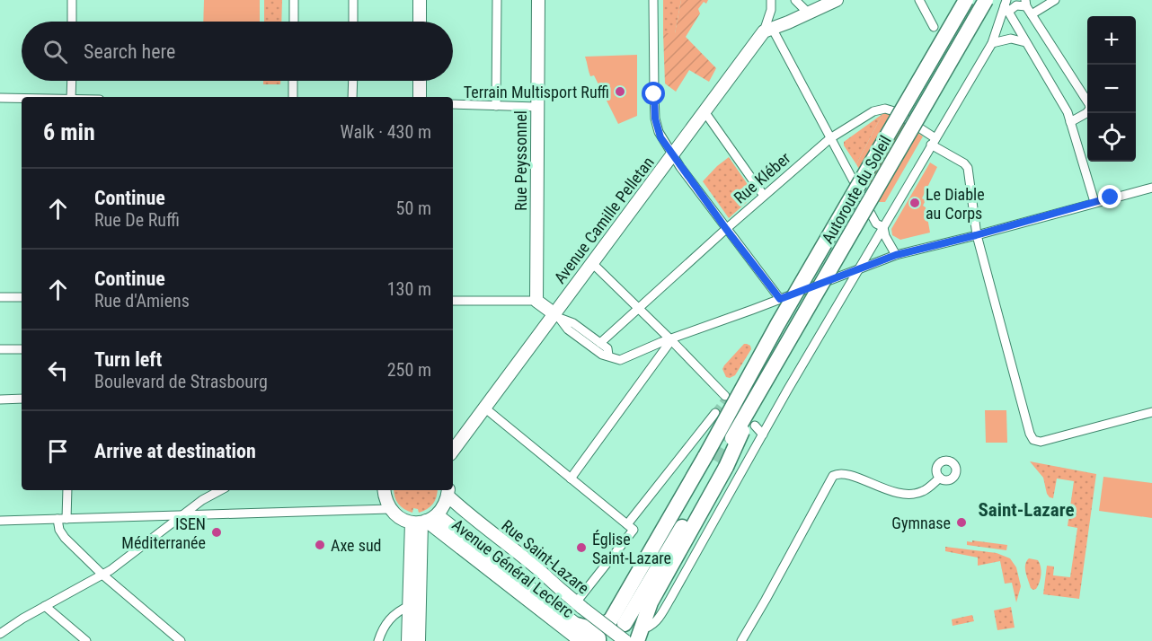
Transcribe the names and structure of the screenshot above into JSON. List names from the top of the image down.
{
  "streets": {
    "highway": ["Autoroute du Soleil"],
    "street": [
      "Rue Peyssonnel",
      "Rue Kléber",
      "Avenue Camille Pelletan",
      "Rue Saint-Lazare",
      "Avenue Général Leclerc"
    ]
  },
  "districts": ["Saint-Lazare"],
  "places": [
    "Terrain Multisport Ruffi",
    "Le Diable au Corps",
    "Gymnase",
    "ISEN Méditerranée",
    "Axe sud",
    "Église Saint-Lazare"
  ],
  "page": {
    "map_buttons": ["+", "−"],
    "search": "Search here",
    "heading": ["6 min", "Walk · 430 m"],
    "list": [
      ["Continue", "Rue De Ruffi", "50 m"],
      ["Continue", "Rue d'Amiens", "130 m"],
      ["Turn left", "Boulevard de Strasbourg", "250 m"],
      "Arrive at destination"
    ]
  }
}
